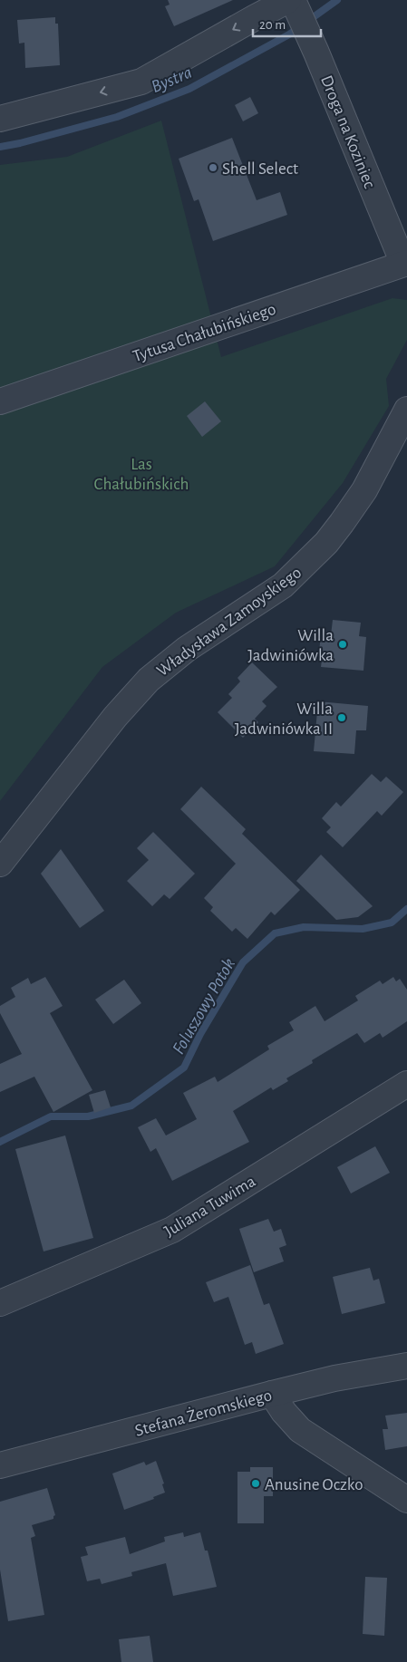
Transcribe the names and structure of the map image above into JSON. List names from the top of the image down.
{
  "streets": {
    "street": [
      "Droga na Koziniec",
      "Tytusa Chałubińskiego",
      "Władysława Zamoyskiego",
      "Juliana Tuwima",
      "Stefana Żeromskiego"
    ]
  },
  "crossings": [
    ["Droga na Koziniec", "Tytusa Chałubińskiego"]
  ],
  "water": ["Bystra", "Foluszowy Potok"],
  "parks": ["Las Chałubińskich"],
  "places": [
    "Shell Select",
    "Willa Jadwiniówka",
    "Willa Jadwiniówka II",
    "Anusine Oczko"
  ],
  "scale_bar": "20 m"
}
